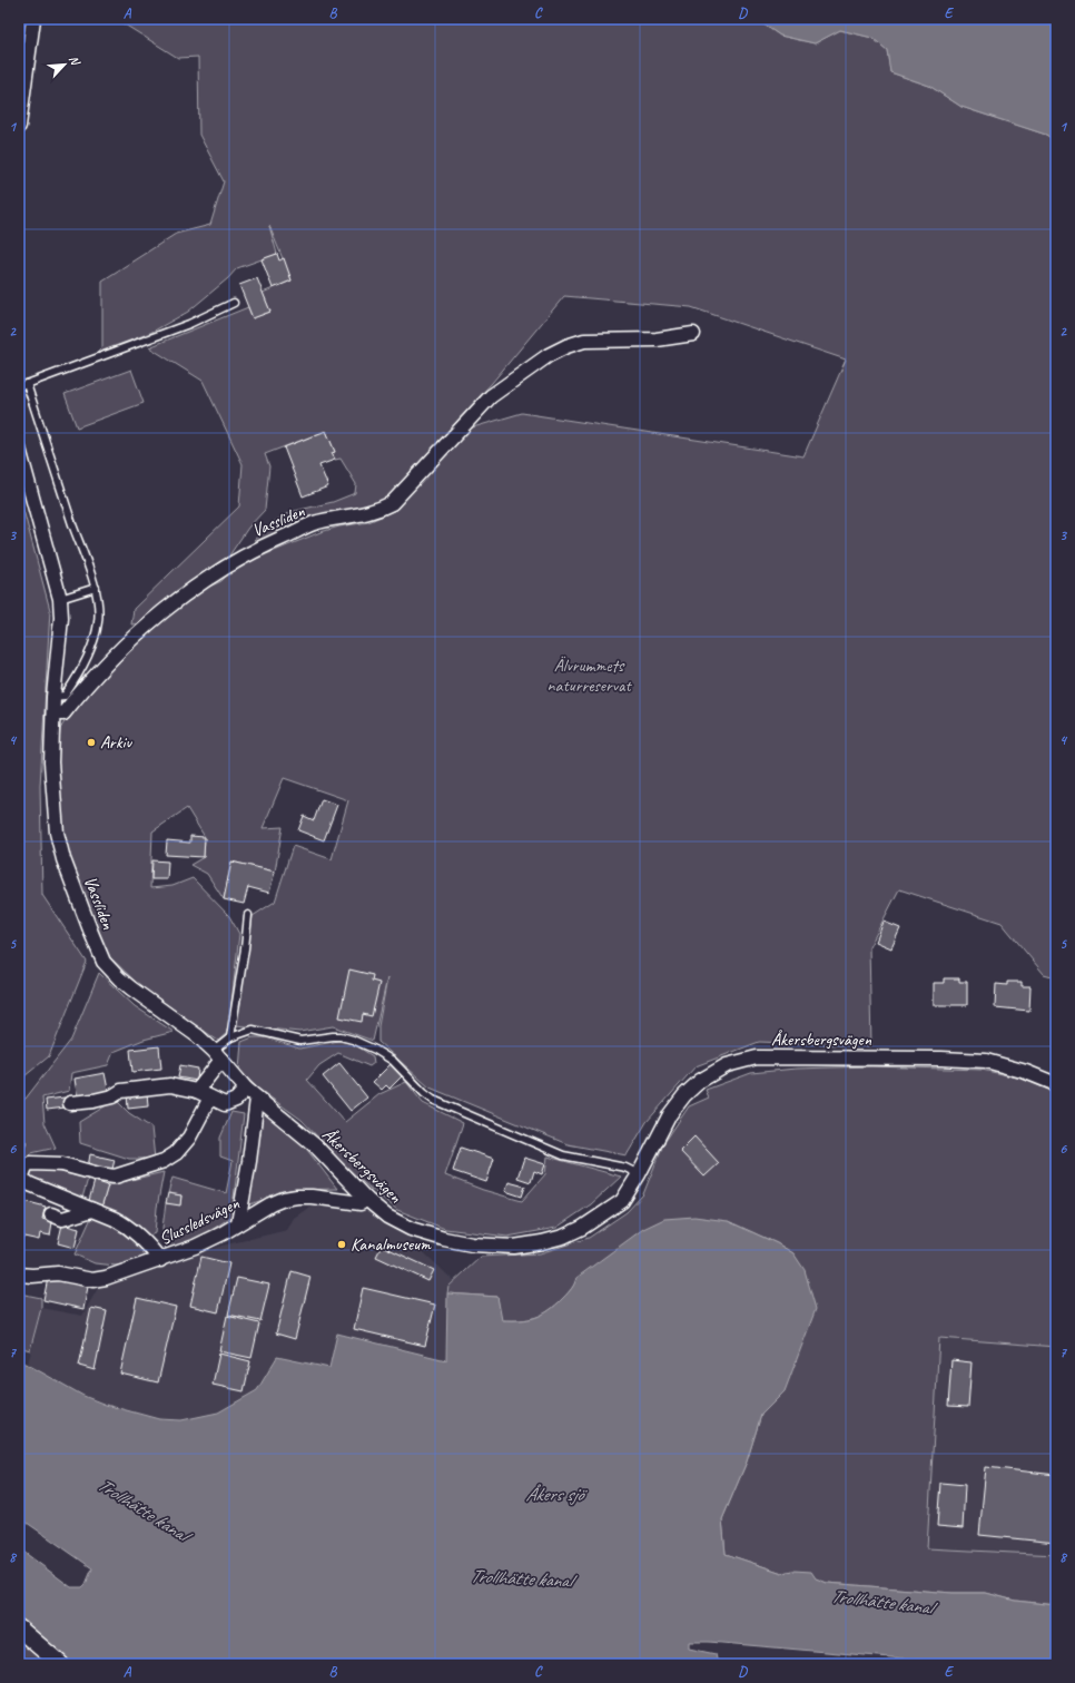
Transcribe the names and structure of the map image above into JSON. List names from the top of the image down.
{
  "streets": {
    "street": ["Vassliden", "Åkersbergsvägen", "Slussledsvägen"]
  },
  "crossings": [
    ["Vassliden", "Åkersbergsvägen"],
    ["Åkersbergsvägen", "Slussledsvägen"]
  ],
  "water": ["Åkers sjö", "Trollhätte kanal"],
  "parks": ["Älvrummets naturreservat"],
  "places": ["Arkiv", "Kanalmuseum"],
  "north": "top right",
  "grid": {
    "columns": [
      "A",
      "B",
      "C",
      "D",
      "E"
    ],
    "rows": [
      "1",
      "2",
      "3",
      "4",
      "5",
      "6",
      "7",
      "8"
    ]
  }
}
